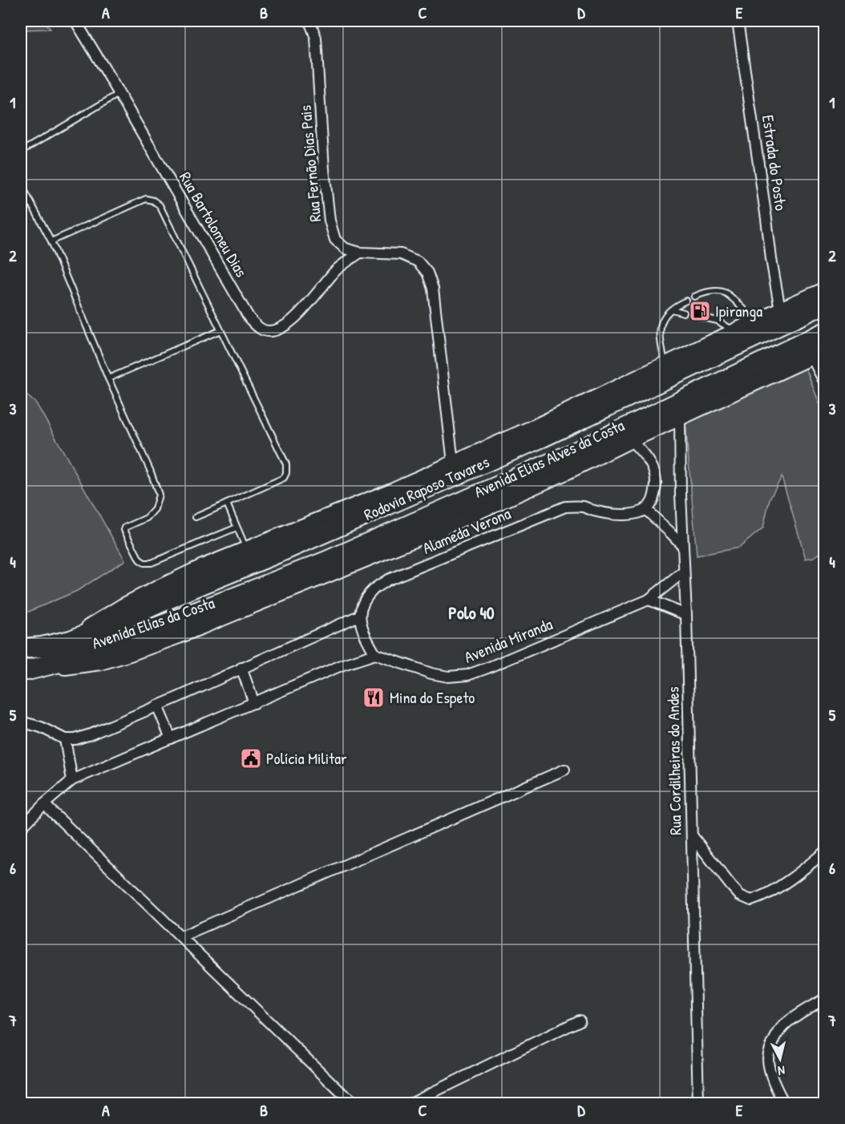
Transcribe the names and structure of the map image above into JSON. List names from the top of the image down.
{
  "streets": {
    "highway": ["Rodovia Raposo Tavares"],
    "main road": ["Avenida Elias Alves da Costa", "Avenida Elias da Costa"],
    "street": [
      "Estrada do Posto",
      "Rua Fernão Dias Pais",
      "Rua Bartolomeu Dias",
      "Alameda Verona",
      "Avenida Miranda",
      "Rua Cordilheiras do Andes"
    ]
  },
  "crossings": [
    ["Rua Fernão Dias Pais", "Rua Bartolomeu Dias"],
    ["Avenida Elias Alves da Costa", "Avenida Elias da Costa"],
    ["Avenida Elias Alves da Costa", "Rua Cordilheiras do Andes"],
    ["Rodovia Raposo Tavares", "Avenida Elias da Costa"],
    ["Avenida Miranda", "Rua Cordilheiras do Andes"]
  ],
  "districts": ["Polo 40"],
  "places": {
    "fuel station": ["Ipiranga"],
    "restaurant": ["Mina do Espeto"],
    "public building": ["Polícia Militar"]
  },
  "north": "bottom",
  "grid": {
    "columns": [
      "A",
      "B",
      "C",
      "D",
      "E"
    ],
    "rows": [
      "1",
      "2",
      "3",
      "4",
      "5",
      "6",
      "7"
    ]
  }
}
